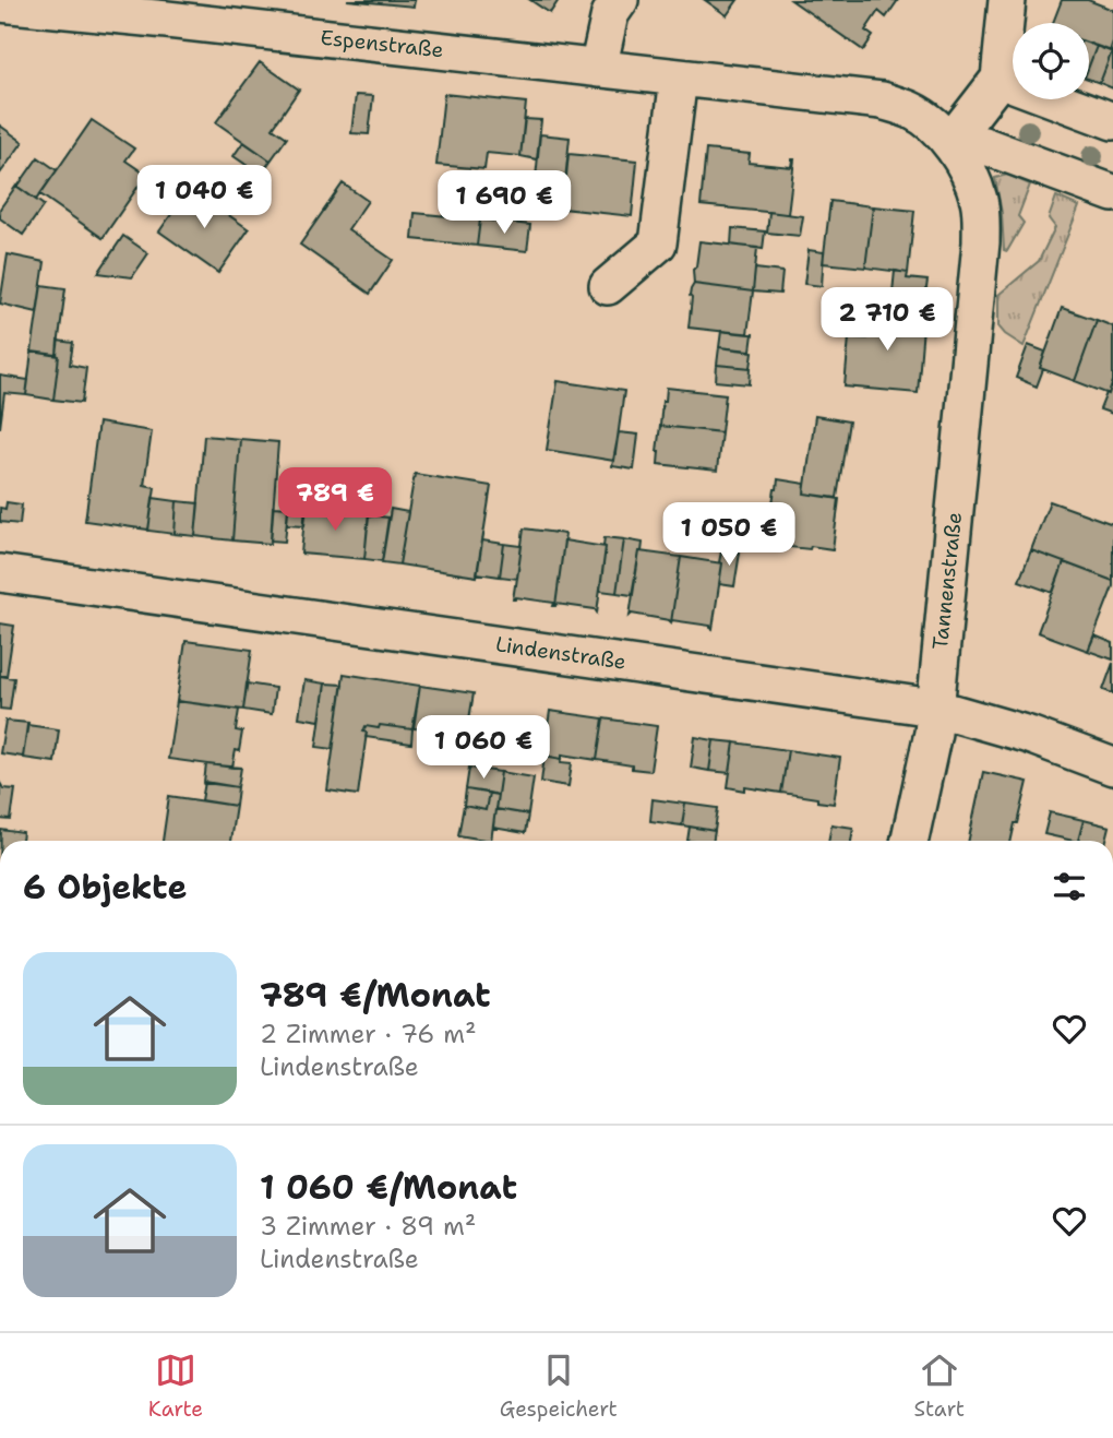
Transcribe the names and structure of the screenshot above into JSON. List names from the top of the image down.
{
  "streets": {
    "street": ["Espenstraße", "Tannenstraße", "Lindenstraße"]
  },
  "crossings": [
    ["Espenstraße", "Tannenstraße"],
    ["Tannenstraße", "Lindenstraße"]
  ],
  "page": {
    "price": [
      "1 040 €",
      "1 690 €",
      "2 710 €",
      "789 €",
      "1 050 €",
      "1 060 €"
    ],
    "heading": "6 Objekte",
    "list": [
      {
        "name": "789 €/Monat",
        "note": "2 Zimmer · 76 m² · Lindenstraße"
      },
      {
        "name": "1 060 €/Monat",
        "note": "3 Zimmer · 89 m² · Lindenstraße"
      }
    ],
    "tabs": ["Karte", "Gespeichert", "Start"]
  }
}
